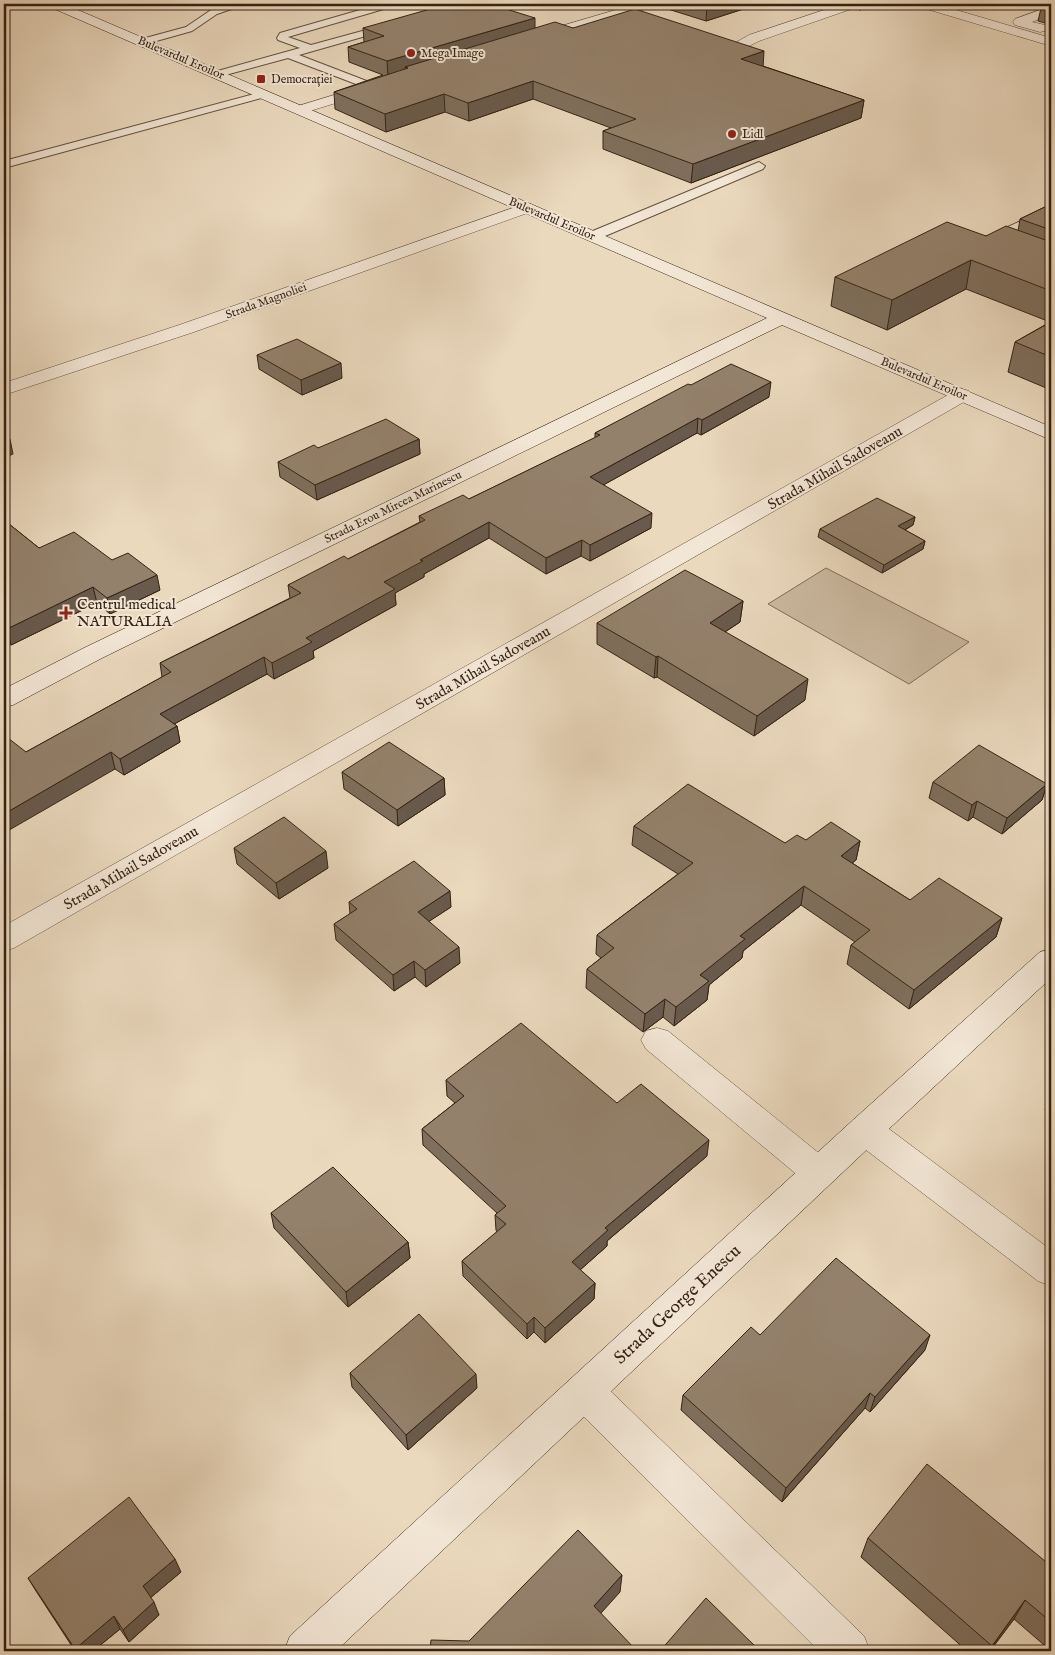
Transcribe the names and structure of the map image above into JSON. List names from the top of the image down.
{
  "streets": {
    "street": [
      "Bulevardul Eroilor",
      "Strada Magnoliei",
      "Strada Mihail Sadoveanu",
      "Strada Erou Mircea Marinescu",
      "Strada George Enescu"
    ]
  },
  "crossings": [
    ["Bulevardul Eroilor", "Strada Magnoliei"],
    ["Bulevardul Eroilor", "Strada Mihail Sadoveanu"],
    ["Bulevardul Eroilor", "Strada Erou Mircea Marinescu"]
  ],
  "places": {
    "other": ["Mega Image", "Lidl"],
    "transit": ["Democrației"],
    "health": ["Centrul medical NATURALIA"]
  }
}
